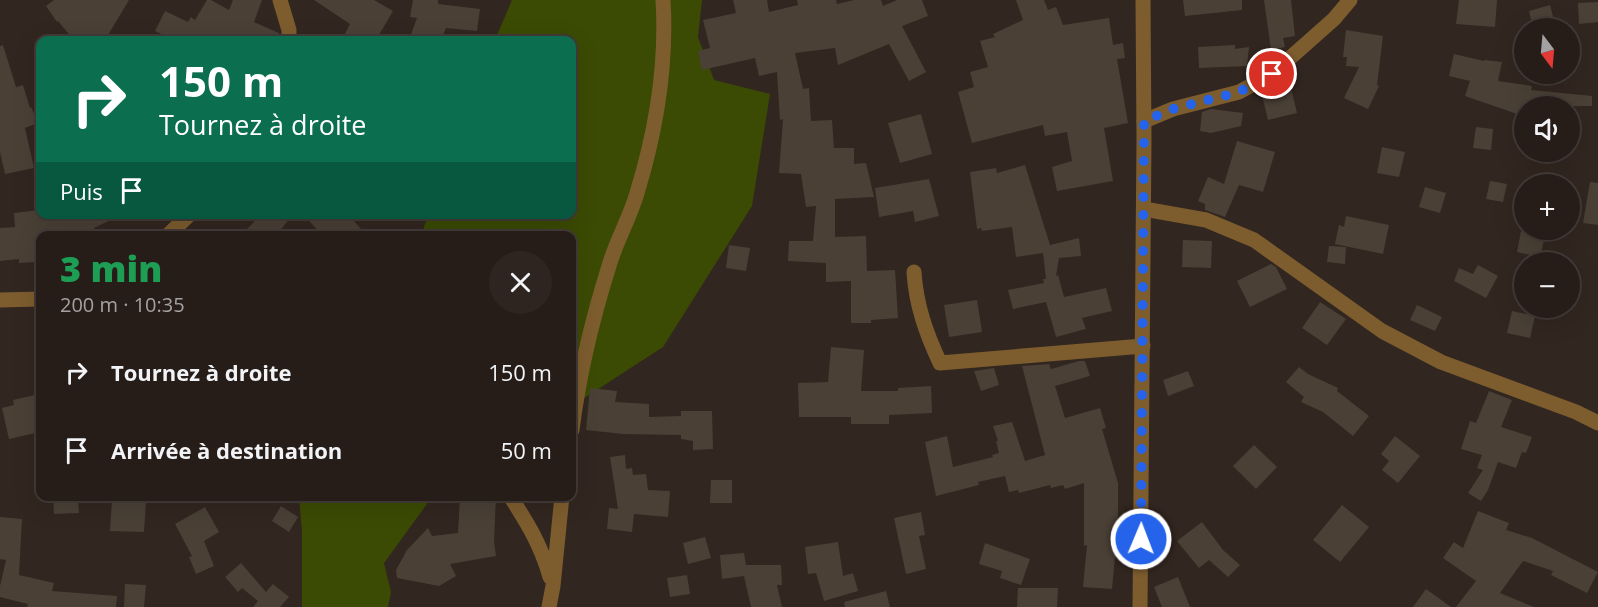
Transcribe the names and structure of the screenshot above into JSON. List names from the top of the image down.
{
  "north": "bottom",
  "page": {
    "map_buttons": ["+", "−"],
    "turn": ["150 m", "Tournez à droite"],
    "then": "Puis",
    "heading": ["3 min", "200 m · 10:35"],
    "list": [
      {
        "name": "Tournez à droite",
        "value": "150 m"
      },
      {
        "name": "Arrivée à destination",
        "value": "50 m"
      }
    ]
  }
}
